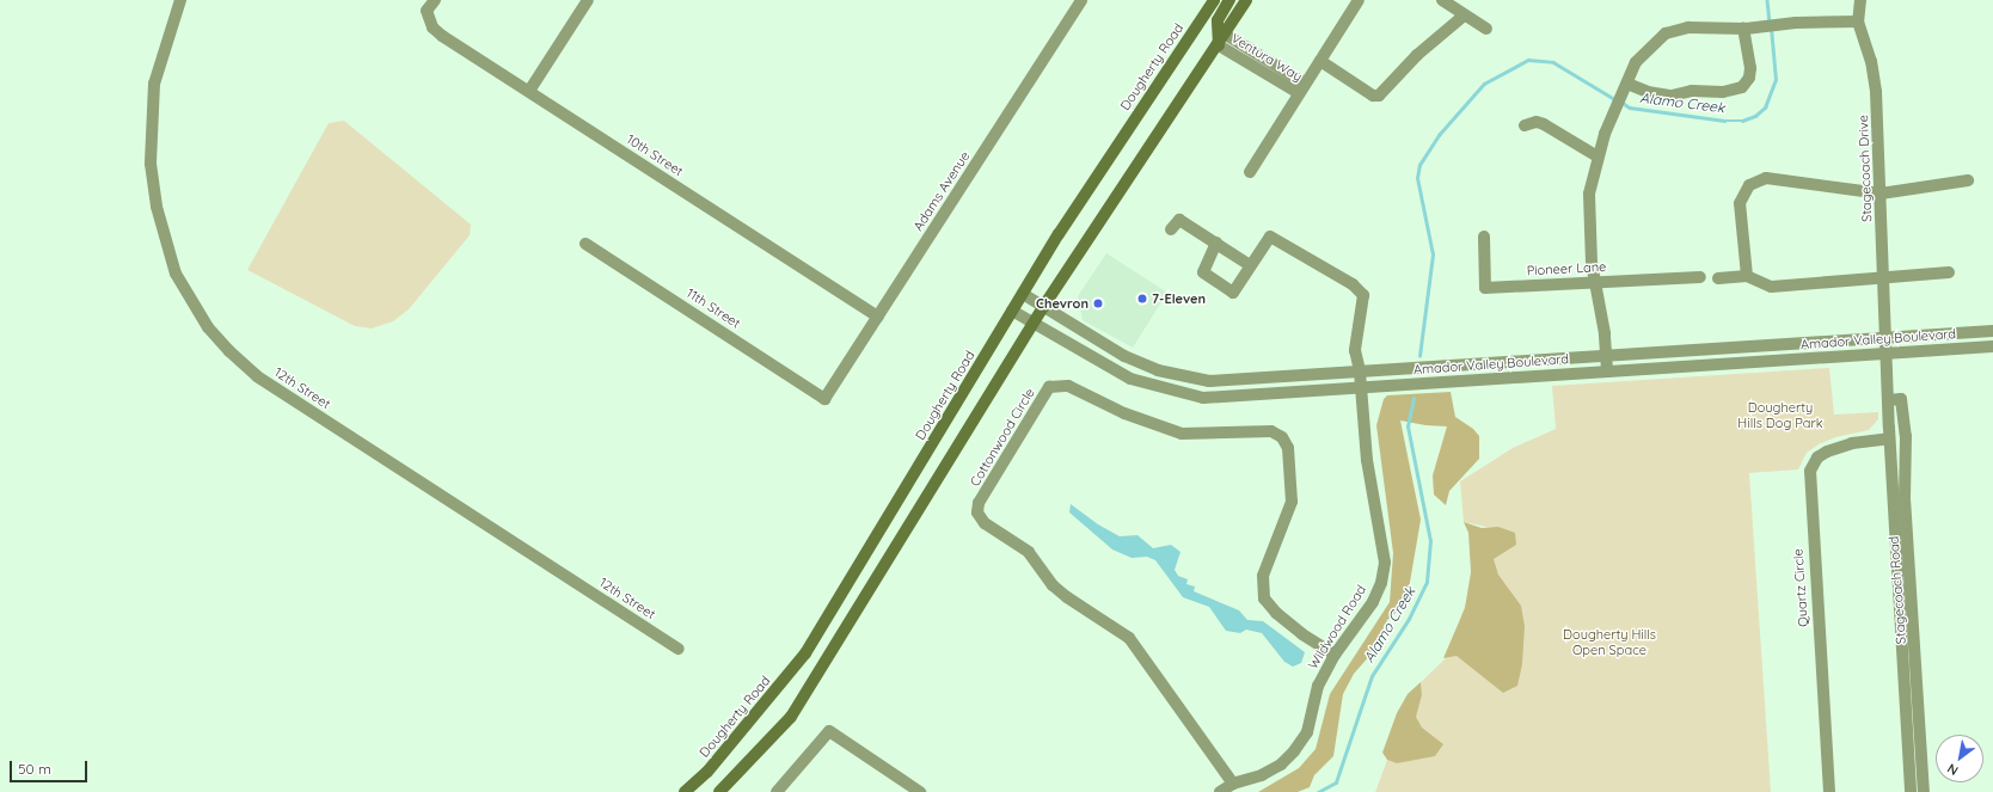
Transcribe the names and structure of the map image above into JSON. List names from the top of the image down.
{
  "streets": {
    "main road": ["Dougherty Road"],
    "street": [
      "Ventura Way",
      "10th Street",
      "Stagecoach Drive",
      "Adams Avenue",
      "Pioneer Lane",
      "11th Street",
      "Amador Valley Boulevard",
      "12th Street",
      "Cottonwood Circle",
      "Quartz Circle",
      "Stagecoach Road",
      "Wildwood Road"
    ]
  },
  "crossings": [
    ["Dougherty Road", "Amador Valley Boulevard"],
    ["10th Street", "Adams Avenue"],
    ["Stagecoach Drive", "Amador Valley Boulevard"],
    ["Stagecoach Drive", "Stagecoach Road"],
    ["Adams Avenue", "11th Street"],
    ["Amador Valley Boulevard", "Stagecoach Road"],
    ["Amador Valley Boulevard", "Wildwood Road"],
    ["Cottonwood Circle", "Wildwood Road"],
    ["Quartz Circle", "Stagecoach Road"]
  ],
  "water": ["Alamo Creek"],
  "parks": ["Dougherty Hills Dog Park", "Dougherty Hills Open Space"],
  "places": ["7-Eleven", "Chevron"],
  "scale_bar": "50 m",
  "north": "bottom left"
}
